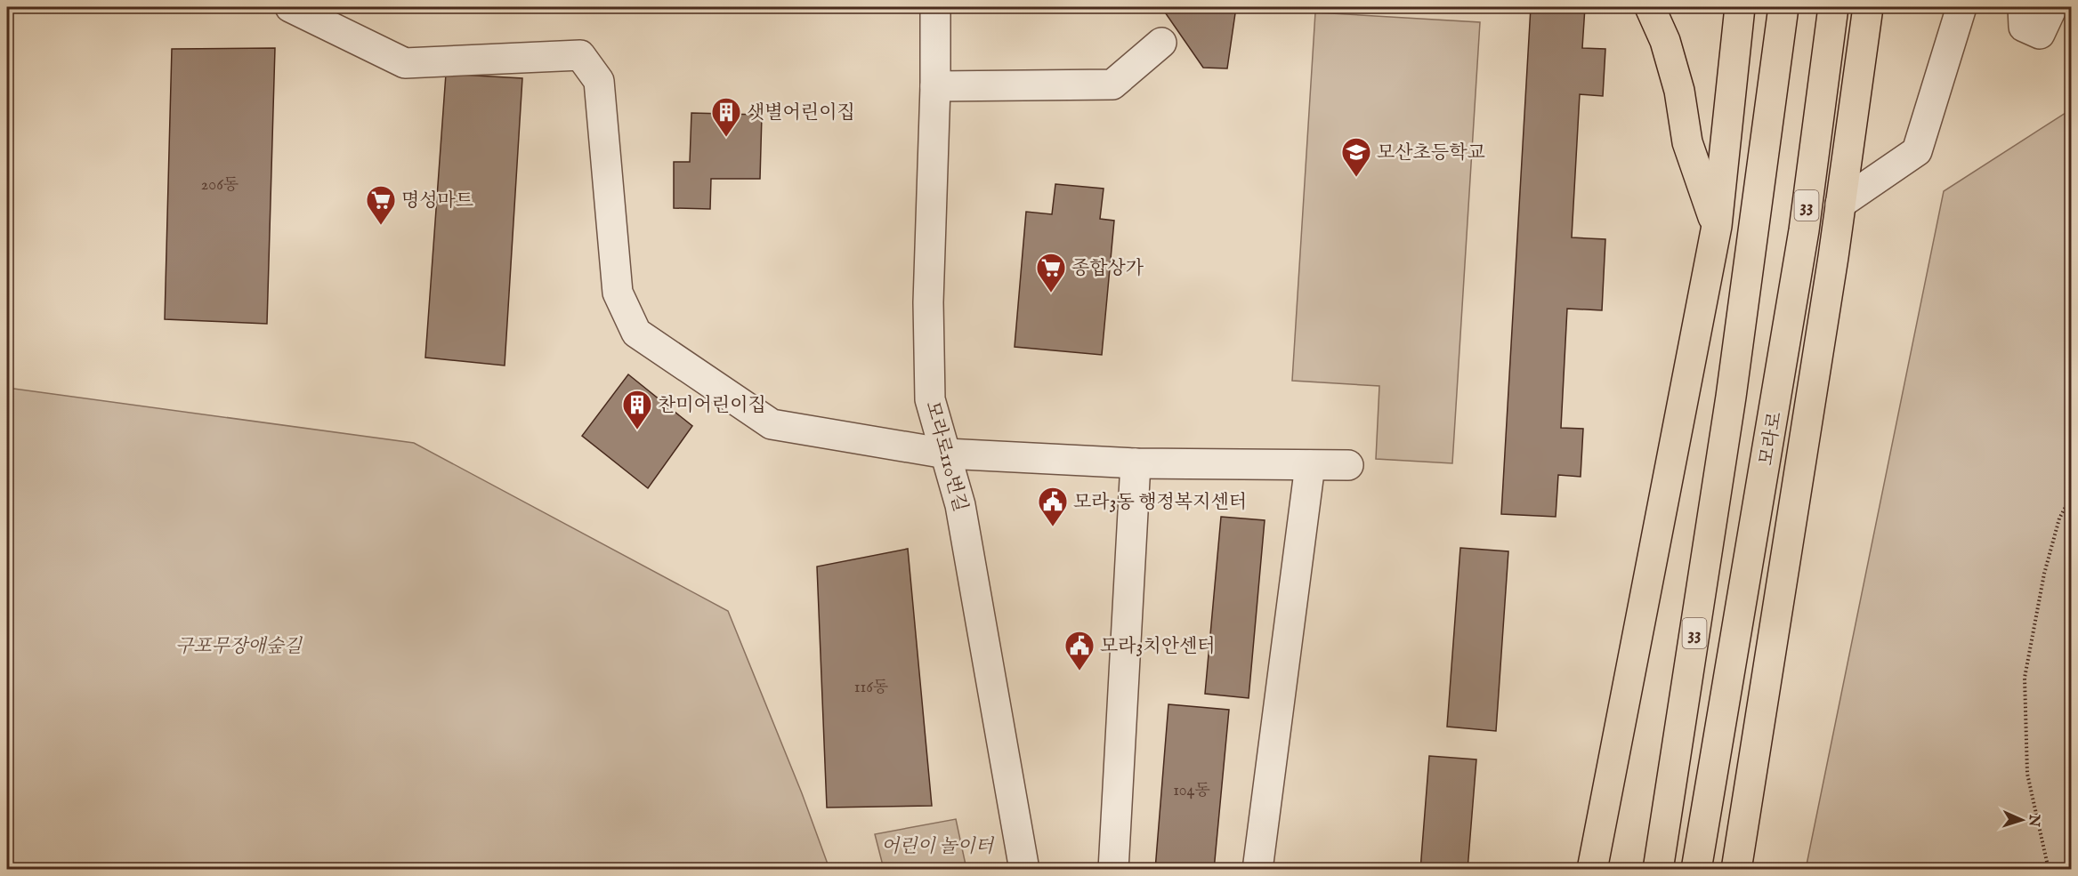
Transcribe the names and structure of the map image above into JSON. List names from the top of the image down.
{
  "streets": {
    "main road": ["33", "모라로"],
    "street": ["모라로110번길"]
  },
  "parks": ["구포무장애숲길", "어린이 놀이터"],
  "places": {
    "building": ["샛별어린이집", "찬미어린이집"],
    "school or university": ["모산초등학교"],
    "supermarket": ["명성마트", "종합상가"],
    "public building": ["모라3동 행정복지센터", "모라3치안센터"]
  },
  "house_numbers": ["206동", "116동", "104동"],
  "north": "right"
}
